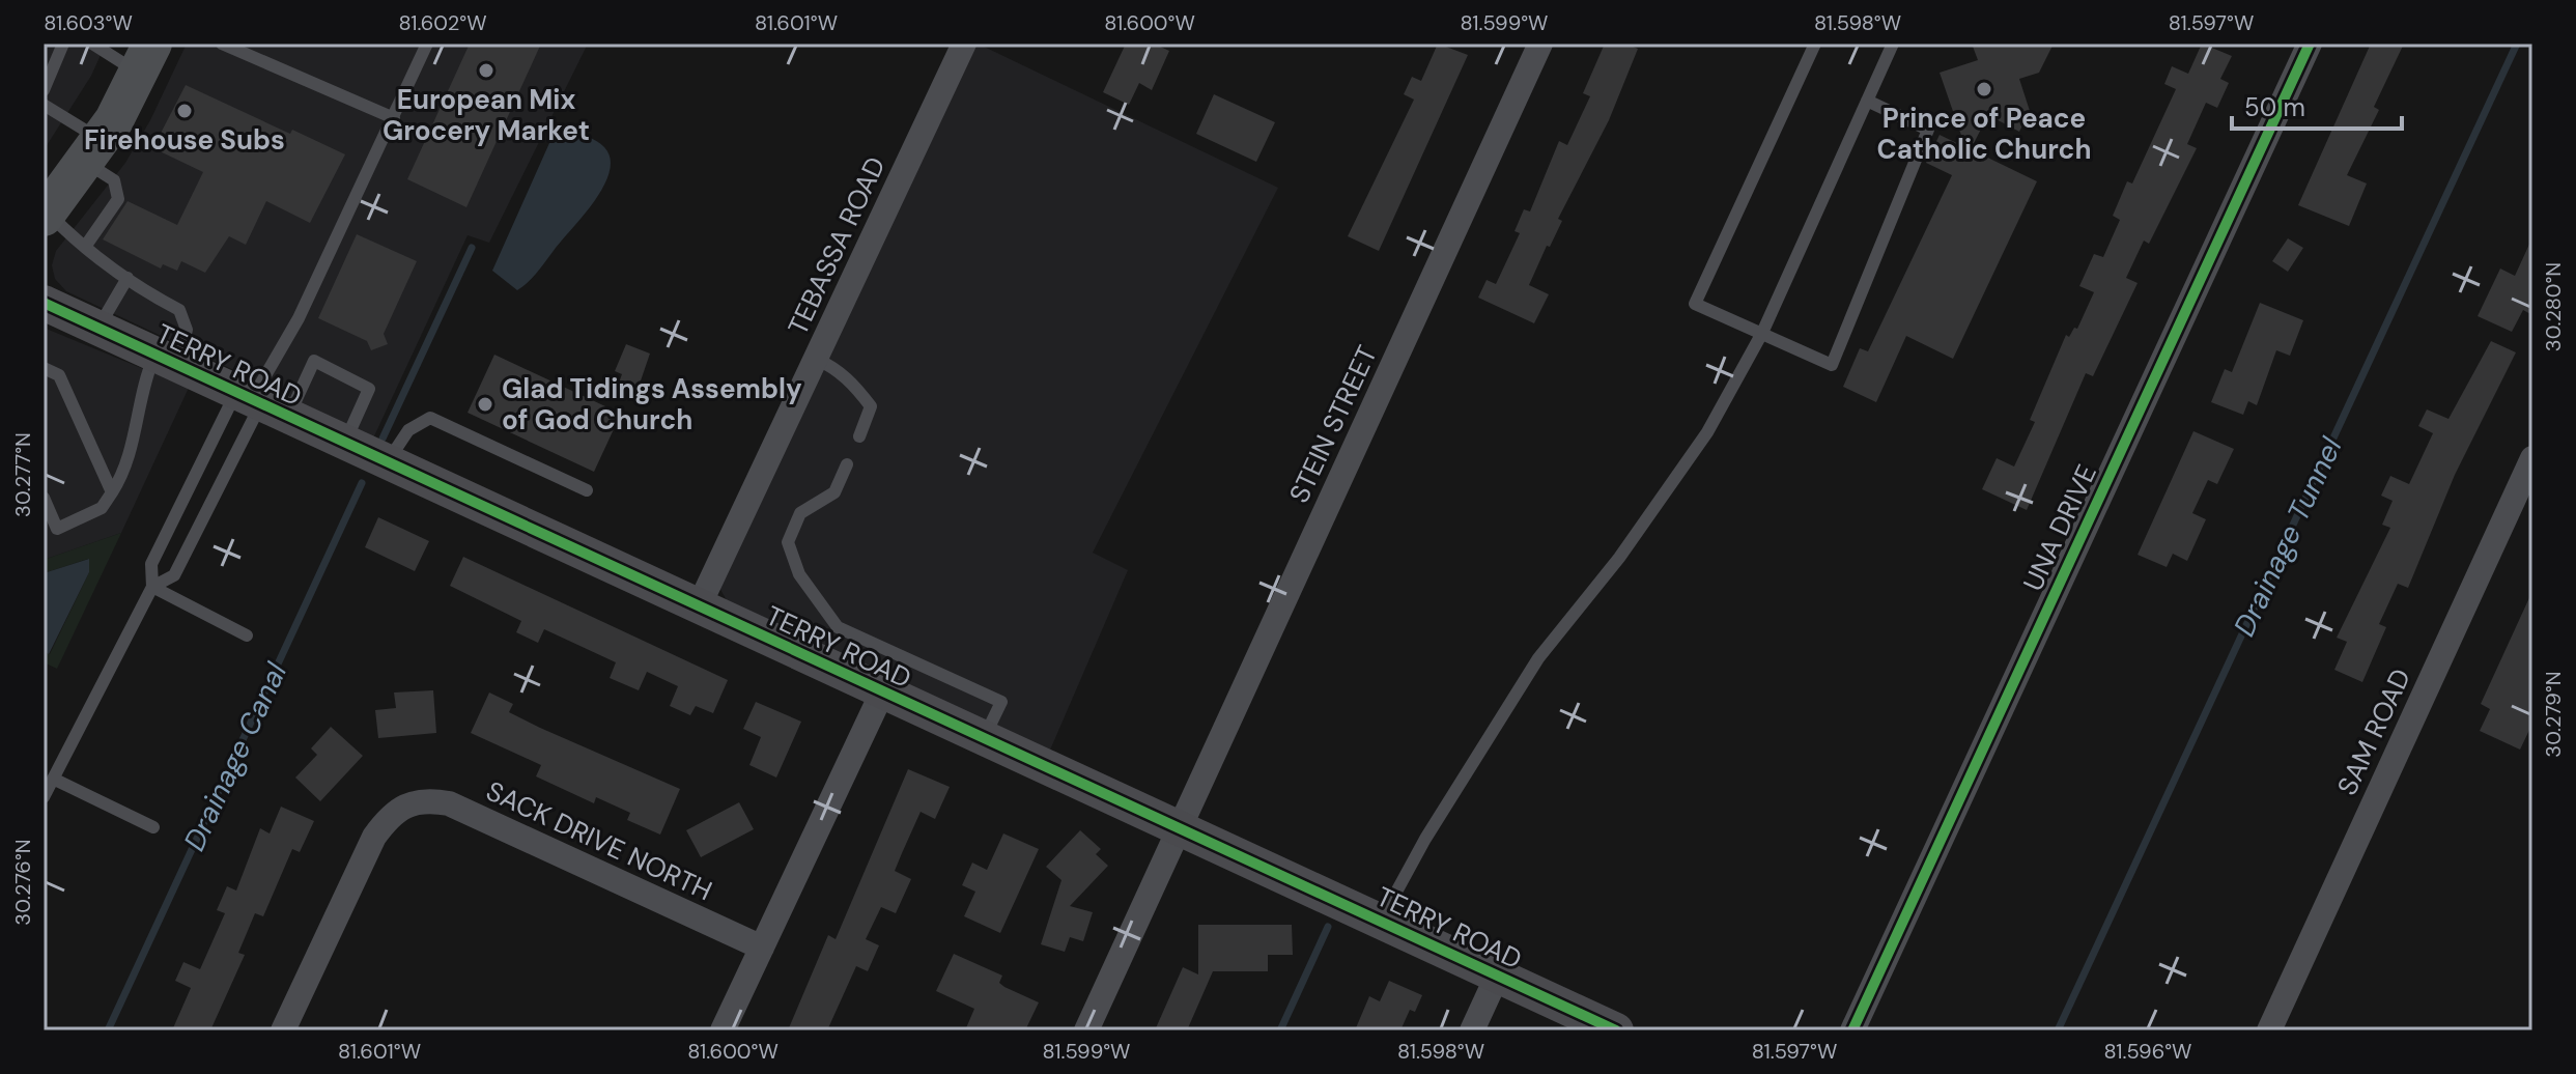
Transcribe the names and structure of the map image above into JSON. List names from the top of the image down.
{
  "streets": {
    "street": [
      "TEBASSA ROAD",
      "TERRY ROAD",
      "STEIN STREET",
      "UNA DRIVE",
      "SAM ROAD",
      "SACK DRIVE NORTH"
    ]
  },
  "crossings": [
    ["TEBASSA ROAD", "TERRY ROAD"],
    ["TERRY ROAD", "STEIN STREET"]
  ],
  "water": ["Drainage Tunnel", "Drainage Canal"],
  "places": [
    "European Mix Grocery Market",
    "Prince of Peace Catholic Church",
    "Firehouse Subs",
    "Glad Tidings Assembly of God Church"
  ],
  "scale_bar": "50 m",
  "coordinates": [
    "81.603°W",
    "81.602°W",
    "81.601°W",
    "81.600°W",
    "81.599°W",
    "81.598°W",
    "81.597°W",
    "30.280°N",
    "30.277°N",
    "30.279°N",
    "30.276°N",
    "81.596°W"
  ]
}
